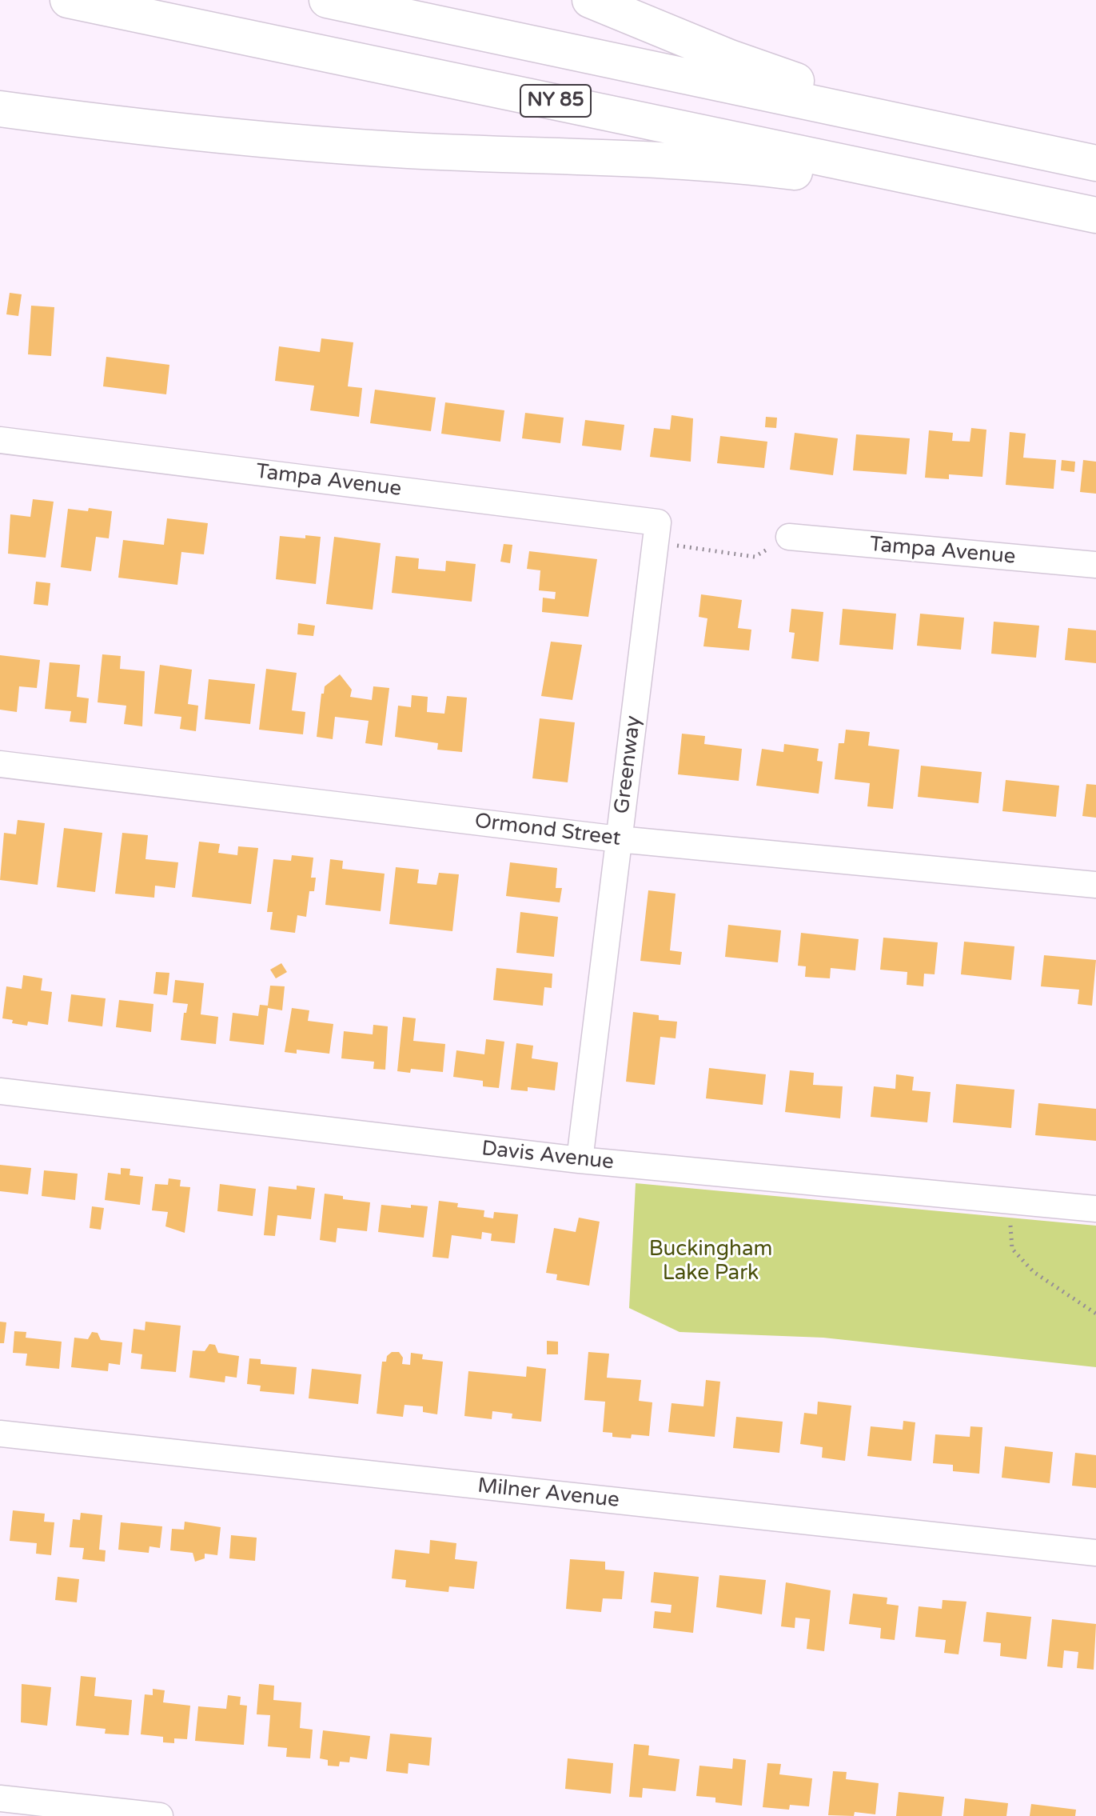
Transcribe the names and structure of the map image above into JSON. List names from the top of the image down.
{
  "streets": {
    "highway": ["NY 85"],
    "street": [
      "Tampa Avenue",
      "Greenway",
      "Ormond Street",
      "Davis Avenue",
      "Milner Avenue"
    ]
  },
  "crossings": [
    ["Tampa Avenue", "Greenway"],
    ["Greenway", "Ormond Street"],
    ["Greenway", "Davis Avenue"]
  ],
  "parks": ["Buckingham Lake Park"]
}
